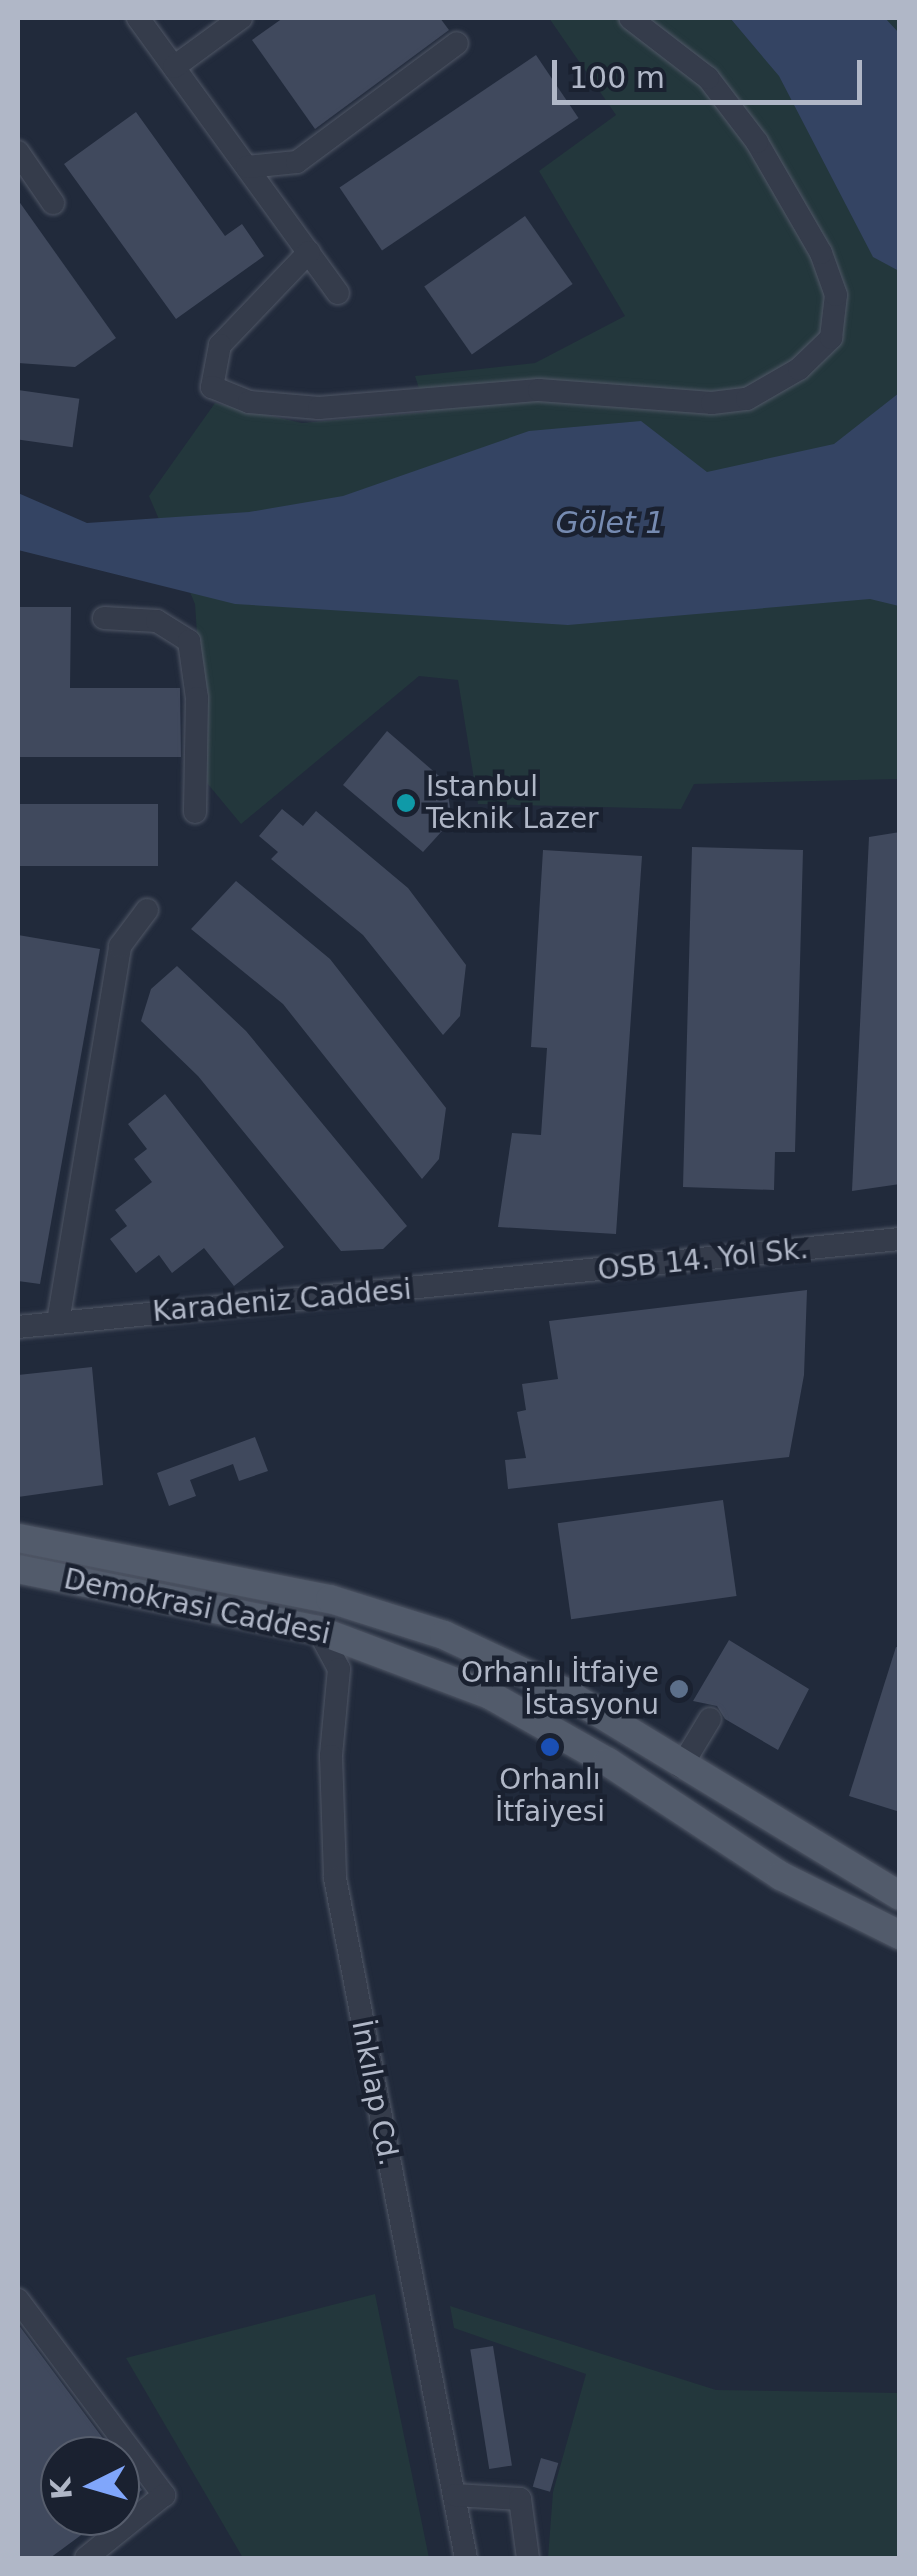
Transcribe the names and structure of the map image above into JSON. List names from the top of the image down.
{
  "streets": {
    "main road": ["Demokrasi Caddesi"],
    "street": ["OSB 14. Yol Sk.", "Karadeniz Caddesi", "İnkılap Cd."]
  },
  "crossings": [
    ["OSB 14. Yol Sk.", "Karadeniz Caddesi"],
    ["Demokrasi Caddesi", "İnkılap Cd."]
  ],
  "water": ["Gölet 1"],
  "places": ["Istanbul Teknik Lazer", "Orhanlı İtfaiye İstasyonu", "Orhanlı İtfaiyesi"],
  "scale_bar": "100 m",
  "north": "left"
}
